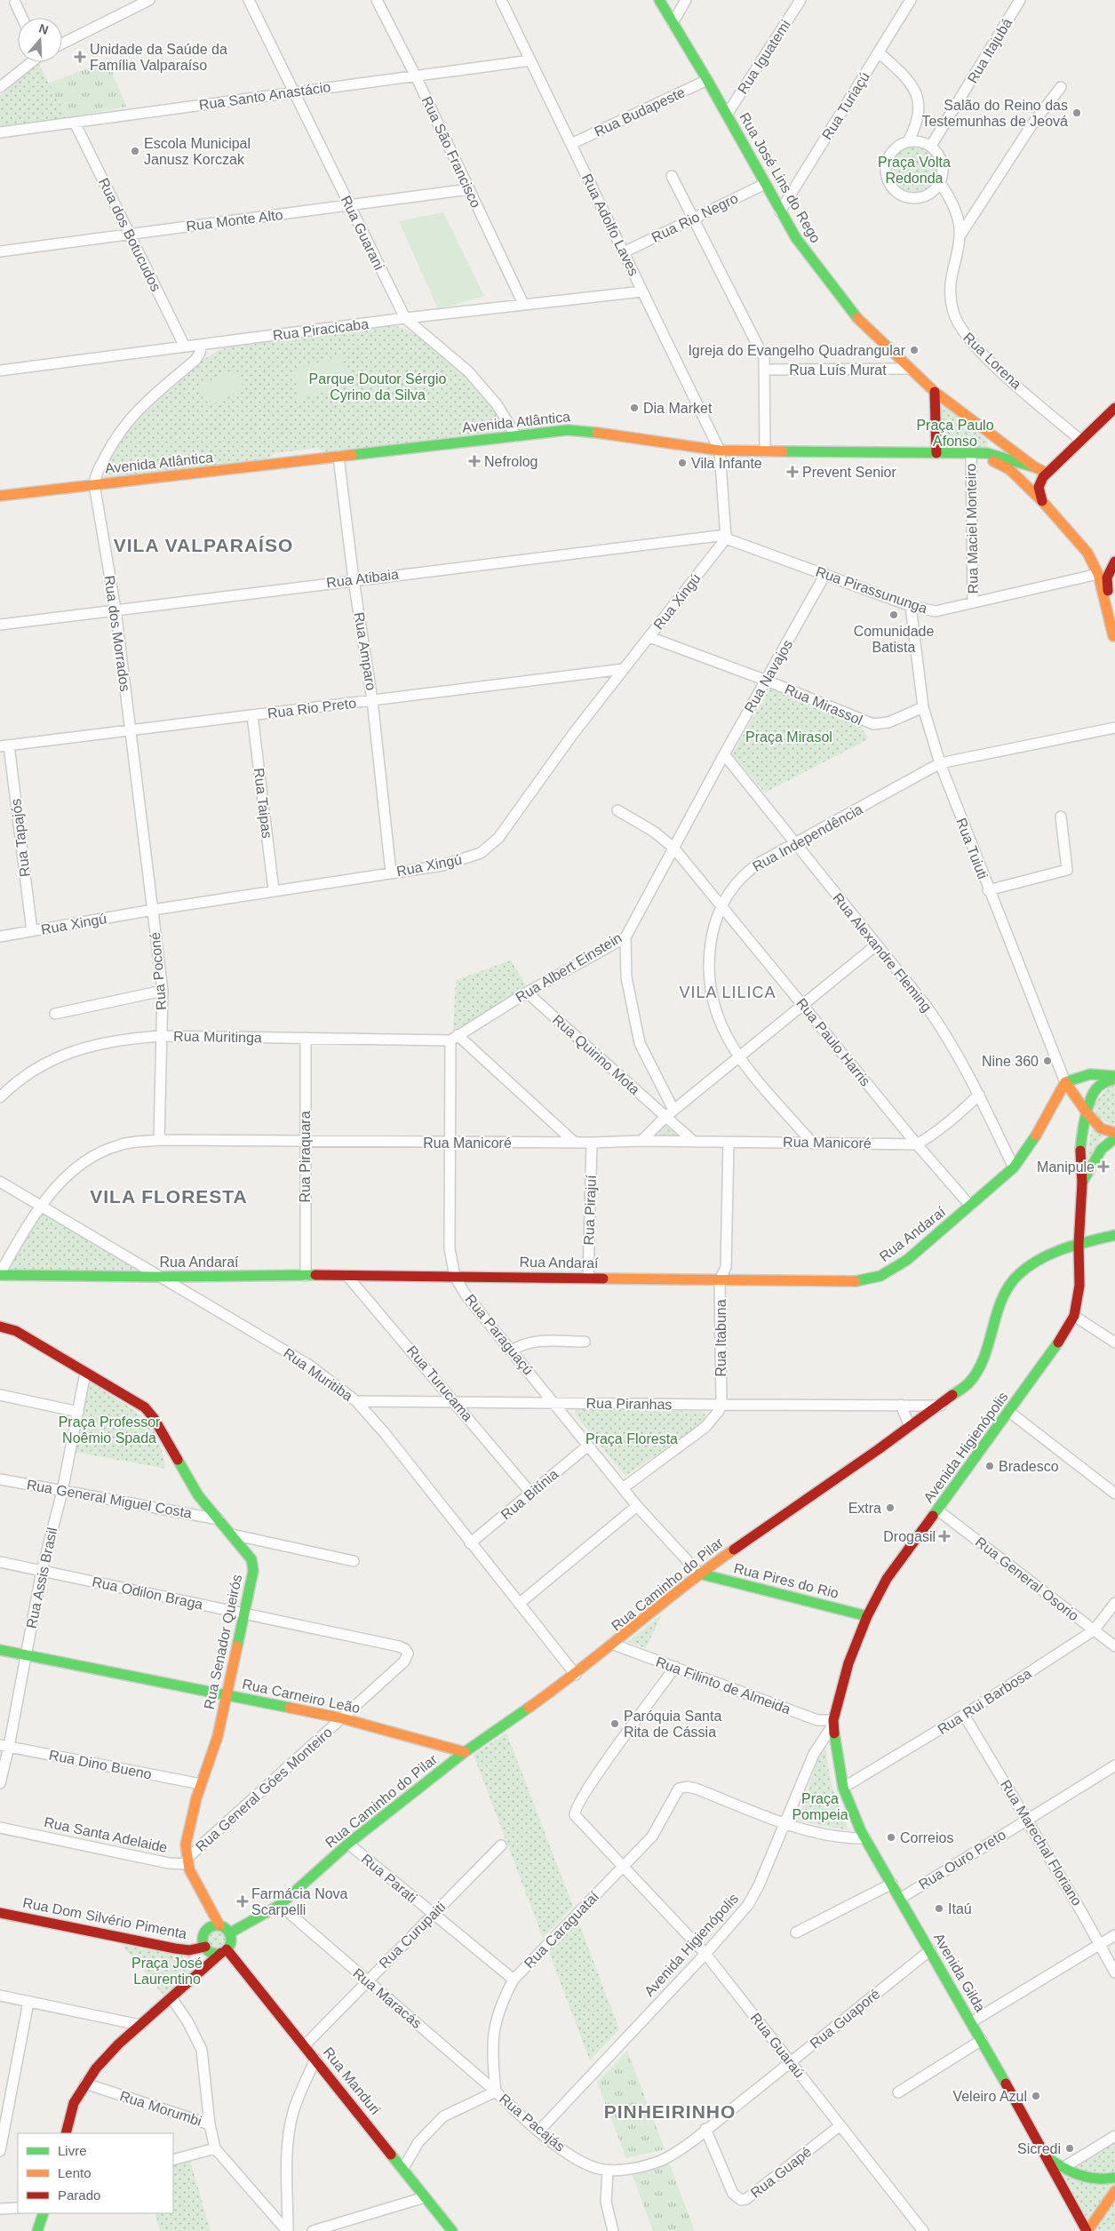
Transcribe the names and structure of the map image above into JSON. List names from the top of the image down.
{
  "streets": {
    "main road": [
      "Rua José Lins do Rego",
      "Avenida Atlântica",
      "Rua Andaraí",
      "Avenida Higienópolis",
      "Rua Pires do Rio",
      "Rua Caminho do Pilar",
      "Rua Senador Queirós",
      "Rua Carneiro Leão",
      "Rua Dom Silvério Pimenta",
      "Avenida Gilda",
      "Rua Manduri"
    ],
    "street": [
      "Rua Itajubá",
      "Rua Iguatemi",
      "Rua Santo Anastácio",
      "Rua Turiaçú",
      "Rua Budapeste",
      "Rua São Francisco",
      "Rua Rio Negro",
      "Rua Monte Alto",
      "Rua Adolfo Laves",
      "Rua Guarani",
      "Rua dos Botucudos",
      "Rua Piracicaba",
      "Rua Lorena",
      "Rua Luís Murat",
      "Rua Maciel Monteiro",
      "Rua Atibaia",
      "Rua Pirassununga",
      "Rua Xingú",
      "Rua dos Morrados",
      "Rua Amparo",
      "Rua Navajos",
      "Rua Mirassol",
      "Rua Rio Preto",
      "Rua Taipas",
      "Rua Tapajós",
      "Rua Independência",
      "Rua Tuiuti",
      "Rua Alexandre Fleming",
      "Rua Albert Einstein",
      "Rua Poconé",
      "Rua Muritinga",
      "Rua Paulo Harris",
      "Rua Quirino Mota",
      "Rua Manicoré",
      "Rua Piraquara",
      "Rua Pirajuí",
      "Rua Paraguaçú",
      "Rua Itabuna",
      "Rua Muritiba",
      "Rua Turucama",
      "Rua Piranhas",
      "Rua Bitínia",
      "Rua General Miguel Costa",
      "Rua Assis Brasil",
      "Rua General Osorio",
      "Rua Odilon Braga",
      "Rua Filinto de Almeida",
      "Rua Rui Barbosa",
      "Rua Dino Bueno",
      "Rua General Góes Monteiro",
      "Rua Santa Adelaide",
      "Rua Marechal Floriano",
      "Rua Ouro Preto",
      "Rua Parati",
      "Rua Caraguataí",
      "Rua Curupaiti",
      "Rua Maracás",
      "Rua Guaporé",
      "Rua Guaraú",
      "Rua Morumbi",
      "Rua Pacajás",
      "Rua Guapé"
    ]
  },
  "crossings": [
    ["Rua Itajubá", "Rua Lorena"],
    ["Rua Iguatemi", "Rua José Lins do Rego"],
    ["Rua Santo Anastácio", "Rua São Francisco"],
    ["Rua Santo Anastácio", "Rua Adolfo Laves"],
    ["Rua Santo Anastácio", "Rua Guarani"],
    ["Rua Santo Anastácio", "Rua dos Botucudos"],
    ["Rua Turiaçú", "Rua José Lins do Rego"],
    ["Rua Budapeste", "Rua José Lins do Rego"],
    ["Rua Budapeste", "Rua Adolfo Laves"],
    ["Rua São Francisco", "Rua Monte Alto"],
    ["Rua São Francisco", "Rua Piracicaba"],
    ["Rua José Lins do Rego", "Rua Rio Negro"],
    ["Rua José Lins do Rego", "Rua Luís Murat"],
    ["Rua José Lins do Rego", "Avenida Atlântica"],
    ["Rua Rio Negro", "Rua Adolfo Laves"],
    ["Rua Monte Alto", "Rua Guarani"],
    ["Rua Monte Alto", "Rua dos Botucudos"],
    ["Rua Adolfo Laves", "Rua Piracicaba"],
    ["Rua Adolfo Laves", "Avenida Atlântica"],
    ["Rua Guarani", "Rua Piracicaba"],
    ["Rua Guarani", "Avenida Atlântica"],
    ["Rua dos Botucudos", "Rua Piracicaba"],
    ["Rua Piracicaba", "Rua dos Morrados"],
    ["Avenida Atlântica", "Rua Maciel Monteiro"],
    ["Avenida Atlântica", "Rua dos Morrados"],
    ["Avenida Atlântica", "Rua Amparo"],
    ["Rua Maciel Monteiro", "Rua Pirassununga"],
    ["Rua Atibaia", "Rua Pirassununga"],
    ["Rua Atibaia", "Rua Xingú"],
    ["Rua Atibaia", "Rua dos Morrados"],
    ["Rua Atibaia", "Rua Amparo"],
    ["Rua Pirassununga", "Rua Xingú"],
    ["Rua Pirassununga", "Rua Navajos"],
    ["Rua Pirassununga", "Rua Tuiuti"],
    ["Rua Xingú", "Rua dos Morrados"],
    ["Rua Xingú", "Rua Amparo"],
    ["Rua Xingú", "Rua Mirassol"],
    ["Rua Xingú", "Rua Rio Preto"],
    ["Rua Xingú", "Rua Taipas"],
    ["Rua Xingú", "Rua Tapajós"],
    ["Rua Xingú", "Rua Poconé"],
    ["Rua dos Morrados", "Rua Rio Preto"],
    ["Rua dos Morrados", "Rua Poconé"],
    ["Rua Amparo", "Rua Rio Preto"],
    ["Rua Navajos", "Rua Mirassol"],
    ["Rua Navajos", "Rua Alexandre Fleming"],
    ["Rua Navajos", "Rua Albert Einstein"],
    ["Rua Navajos", "Rua Paulo Harris"],
    ["Rua Mirassol", "Rua Tuiuti"],
    ["Rua Rio Preto", "Rua Taipas"],
    ["Rua Rio Preto", "Rua Tapajós"],
    ["Rua Independência", "Rua Tuiuti"],
    ["Rua Independência", "Rua Alexandre Fleming"],
    ["Rua Independência", "Rua Paulo Harris"],
    ["Rua Independência", "Rua Manicoré"],
    ["Rua Tuiuti", "Rua Andaraí"],
    ["Rua Alexandre Fleming", "Rua Andaraí"],
    ["Rua Albert Einstein", "Rua Muritinga"],
    ["Rua Albert Einstein", "Rua Paulo Harris"],
    ["Rua Albert Einstein", "Rua Quirino Mota"],
    ["Rua Albert Einstein", "Rua Paraguaçú"],
    ["Rua Poconé", "Rua Muritinga"],
    ["Rua Poconé", "Rua Manicoré"],
    ["Rua Muritinga", "Rua Piraquara"],
    ["Rua Muritinga", "Rua Paraguaçú"],
    ["Rua Paulo Harris", "Rua Manicoré"],
    ["Rua Paulo Harris", "Rua Andaraí"],
    ["Rua Quirino Mota", "Rua Manicoré"],
    ["Rua Manicoré", "Rua Piraquara"],
    ["Rua Manicoré", "Rua Pirajuí"],
    ["Rua Manicoré", "Rua Andaraí"],
    ["Rua Manicoré", "Rua Paraguaçú"],
    ["Rua Manicoré", "Rua Itabuna"],
    ["Rua Manicoré", "Rua Muritiba"],
    ["Rua Piraquara", "Rua Andaraí"],
    ["Rua Pirajuí", "Rua Andaraí"],
    ["Rua Andaraí", "Rua Paraguaçú"],
    ["Rua Andaraí", "Rua Itabuna"],
    ["Rua Andaraí", "Rua Muritiba"],
    ["Rua Andaraí", "Rua Turucama"],
    ["Rua Paraguaçú", "Rua Piranhas"],
    ["Rua Paraguaçú", "Rua Bitínia"],
    ["Rua Paraguaçú", "Rua Pires do Rio"],
    ["Rua Paraguaçú", "Rua Caminho do Pilar"],
    ["Rua Itabuna", "Rua Piranhas"],
    ["Rua Muritiba", "Rua Piranhas"],
    ["Rua Muritiba", "Rua Bitínia"],
    ["Rua Muritiba", "Rua Caminho do Pilar"],
    ["Rua Turucama", "Rua Piranhas"],
    ["Rua Turucama", "Rua Bitínia"],
    ["Rua Piranhas", "Rua Caminho do Pilar"],
    ["Avenida Higienópolis", "Rua General Osorio"],
    ["Avenida Higienópolis", "Rua Pires do Rio"],
    ["Avenida Higienópolis", "Rua Caminho do Pilar"],
    ["Avenida Higienópolis", "Rua Filinto de Almeida"],
    ["Avenida Higienópolis", "Rua Caraguataí"],
    ["Avenida Higienópolis", "Avenida Gilda"],
    ["Avenida Higienópolis", "Rua Guaraú"],
    ["Avenida Higienópolis", "Rua Pacajás"],
    ["Rua General Miguel Costa", "Rua Assis Brasil"],
    ["Rua General Miguel Costa", "Rua Senador Queirós"],
    ["Rua Assis Brasil", "Rua Odilon Braga"],
    ["Rua Assis Brasil", "Rua Senador Queirós"],
    ["Rua Assis Brasil", "Rua Carneiro Leão"],
    ["Rua Assis Brasil", "Rua Dino Bueno"],
    ["Rua General Osorio", "Rua Rui Barbosa"],
    ["Rua Pires do Rio", "Rua Caminho do Pilar"],
    ["Rua Caminho do Pilar", "Rua Filinto de Almeida"],
    ["Rua Caminho do Pilar", "Rua Carneiro Leão"],
    ["Rua Caminho do Pilar", "Rua Parati"],
    ["Rua Caminho do Pilar", "Rua Dom Silvério Pimenta"],
    ["Rua Caminho do Pilar", "Rua Maracás"],
    ["Rua Caminho do Pilar", "Rua Manduri"],
    ["Rua Odilon Braga", "Rua Senador Queirós"],
    ["Rua Odilon Braga", "Rua General Góes Monteiro"],
    ["Rua Senador Queirós", "Rua Carneiro Leão"],
    ["Rua Senador Queirós", "Rua Dino Bueno"],
    ["Rua Senador Queirós", "Rua General Góes Monteiro"],
    ["Rua Senador Queirós", "Rua Santa Adelaide"],
    ["Rua Filinto de Almeida", "Avenida Gilda"],
    ["Rua Filinto de Almeida", "Rua Guaraú"],
    ["Rua Carneiro Leão", "Rua General Góes Monteiro"],
    ["Rua Rui Barbosa", "Rua Marechal Floriano"],
    ["Rua Rui Barbosa", "Avenida Gilda"],
    ["Rua General Góes Monteiro", "Rua Santa Adelaide"],
    ["Rua Marechal Floriano", "Rua Ouro Preto"],
    ["Rua Ouro Preto", "Avenida Gilda"],
    ["Rua Parati", "Rua Caraguataí"],
    ["Rua Parati", "Rua Curupaiti"],
    ["Rua Dom Silvério Pimenta", "Rua Manduri"],
    ["Rua Caraguataí", "Rua Maracás"],
    ["Rua Caraguataí", "Rua Guaraú"],
    ["Rua Caraguataí", "Rua Pacajás"],
    ["Rua Curupaiti", "Rua Maracás"],
    ["Rua Curupaiti", "Rua Manduri"],
    ["Avenida Gilda", "Rua Guaporé"],
    ["Rua Maracás", "Rua Pacajás"],
    ["Rua Guaporé", "Rua Guaraú"],
    ["Rua Guaporé", "Rua Pacajás"],
    ["Rua Guaporé", "Rua Guapé"],
    ["Rua Guaraú", "Rua Guapé"],
    ["Rua Manduri", "Rua Pacajás"]
  ],
  "districts": [
    "VILA VALPARAÍSO",
    "VILA LILICA",
    "VILA FLORESTA",
    "PINHEIRINHO"
  ],
  "parks": [
    "Praça Volta Redonda",
    "Parque Doutor Sérgio Cyrino da Silva",
    "Praça Paulo Afonso",
    "Praça Mirasol",
    "Praça Professor Noêmio Spada",
    "Praça Floresta",
    "Praça Pompeia",
    "Praça José Laurentino"
  ],
  "places": {
    "health": [
      "Unidade da Saúde da Família Valparaíso",
      "Nefrolog",
      "Prevent Senior",
      "Manipule",
      "Drogasil",
      "Farmácia Nova Scarpelli"
    ],
    "other": [
      "Salão do Reino das Testemunhas de Jeová",
      "Escola Municipal Janusz Korczak",
      "Igreja do Evangelho Quadrangular",
      "Dia Market",
      "Vila Infante",
      "Comunidade Batista",
      "Nine 360",
      "Bradesco",
      "Extra",
      "Paróquia Santa Rita de Cássia",
      "Correios",
      "Itaú",
      "Veleiro Azul",
      "Sicredi"
    ]
  },
  "legend": ["Livre", "Lento", "Parado"],
  "north": "top"
}
